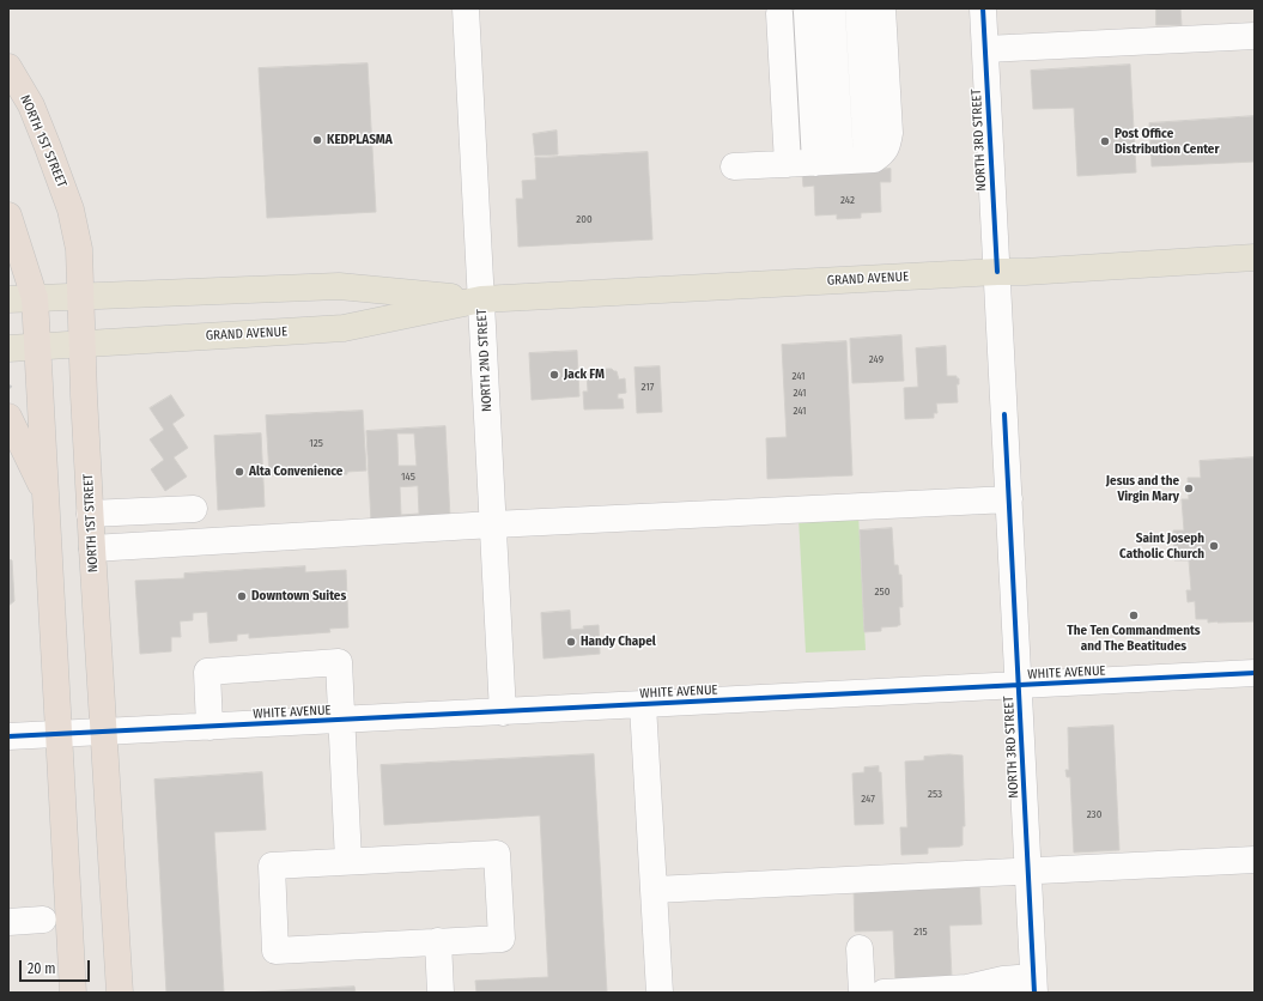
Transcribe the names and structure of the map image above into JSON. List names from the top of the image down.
{
  "streets": {
    "highway": ["NORTH 1ST STREET"],
    "main road": ["GRAND AVENUE"],
    "street": ["NORTH 3RD STREET", "NORTH 2ND STREET", "WHITE AVENUE"]
  },
  "crossings": [
    ["NORTH 3RD STREET", "GRAND AVENUE"],
    ["NORTH 3RD STREET", "WHITE AVENUE"],
    ["NORTH 1ST STREET", "GRAND AVENUE"],
    ["NORTH 1ST STREET", "WHITE AVENUE"],
    ["GRAND AVENUE", "NORTH 2ND STREET"],
    ["NORTH 2ND STREET", "WHITE AVENUE"]
  ],
  "places": [
    "KEDPLASMA",
    "Post Office Distribution Center",
    "Jack FM",
    "Alta Convenience",
    "Jesus and the Virgin Mary",
    "Saint Joseph Catholic Church",
    "Downtown Suites",
    "The Ten Commandments and The Beatitudes",
    "Handy Chapel"
  ],
  "house_numbers": [
    "242",
    "200",
    "249",
    "241",
    "217",
    "241",
    "241",
    "125",
    "145",
    "250",
    "253",
    "247",
    "230",
    "215"
  ],
  "scale_bar": "20 m"
}
